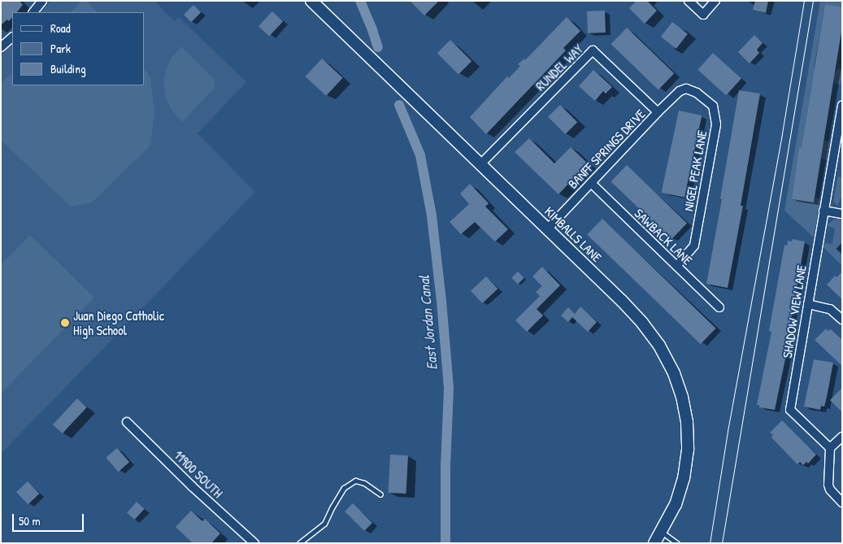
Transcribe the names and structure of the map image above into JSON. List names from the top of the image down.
{
  "streets": {
    "street": [
      "RUNDEL WAY",
      "BANFF SPRINGS DRIVE",
      "NIGEL PEAK LANE",
      "KIMBALLS LANE",
      "SAWBACK LANE",
      "SHADOW VIEW LANE",
      "11900 SOUTH"
    ]
  },
  "crossings": [
    ["RUNDEL WAY", "BANFF SPRINGS DRIVE"],
    ["RUNDEL WAY", "KIMBALLS LANE"],
    ["BANFF SPRINGS DRIVE", "NIGEL PEAK LANE"],
    ["BANFF SPRINGS DRIVE", "KIMBALLS LANE"],
    ["BANFF SPRINGS DRIVE", "SAWBACK LANE"],
    ["NIGEL PEAK LANE", "SAWBACK LANE"]
  ],
  "water": ["East Jordan Canal"],
  "places": ["Juan Diego Catholic High School"],
  "legend": ["Road", "Park", "Building"],
  "scale_bar": "50 m"
}
